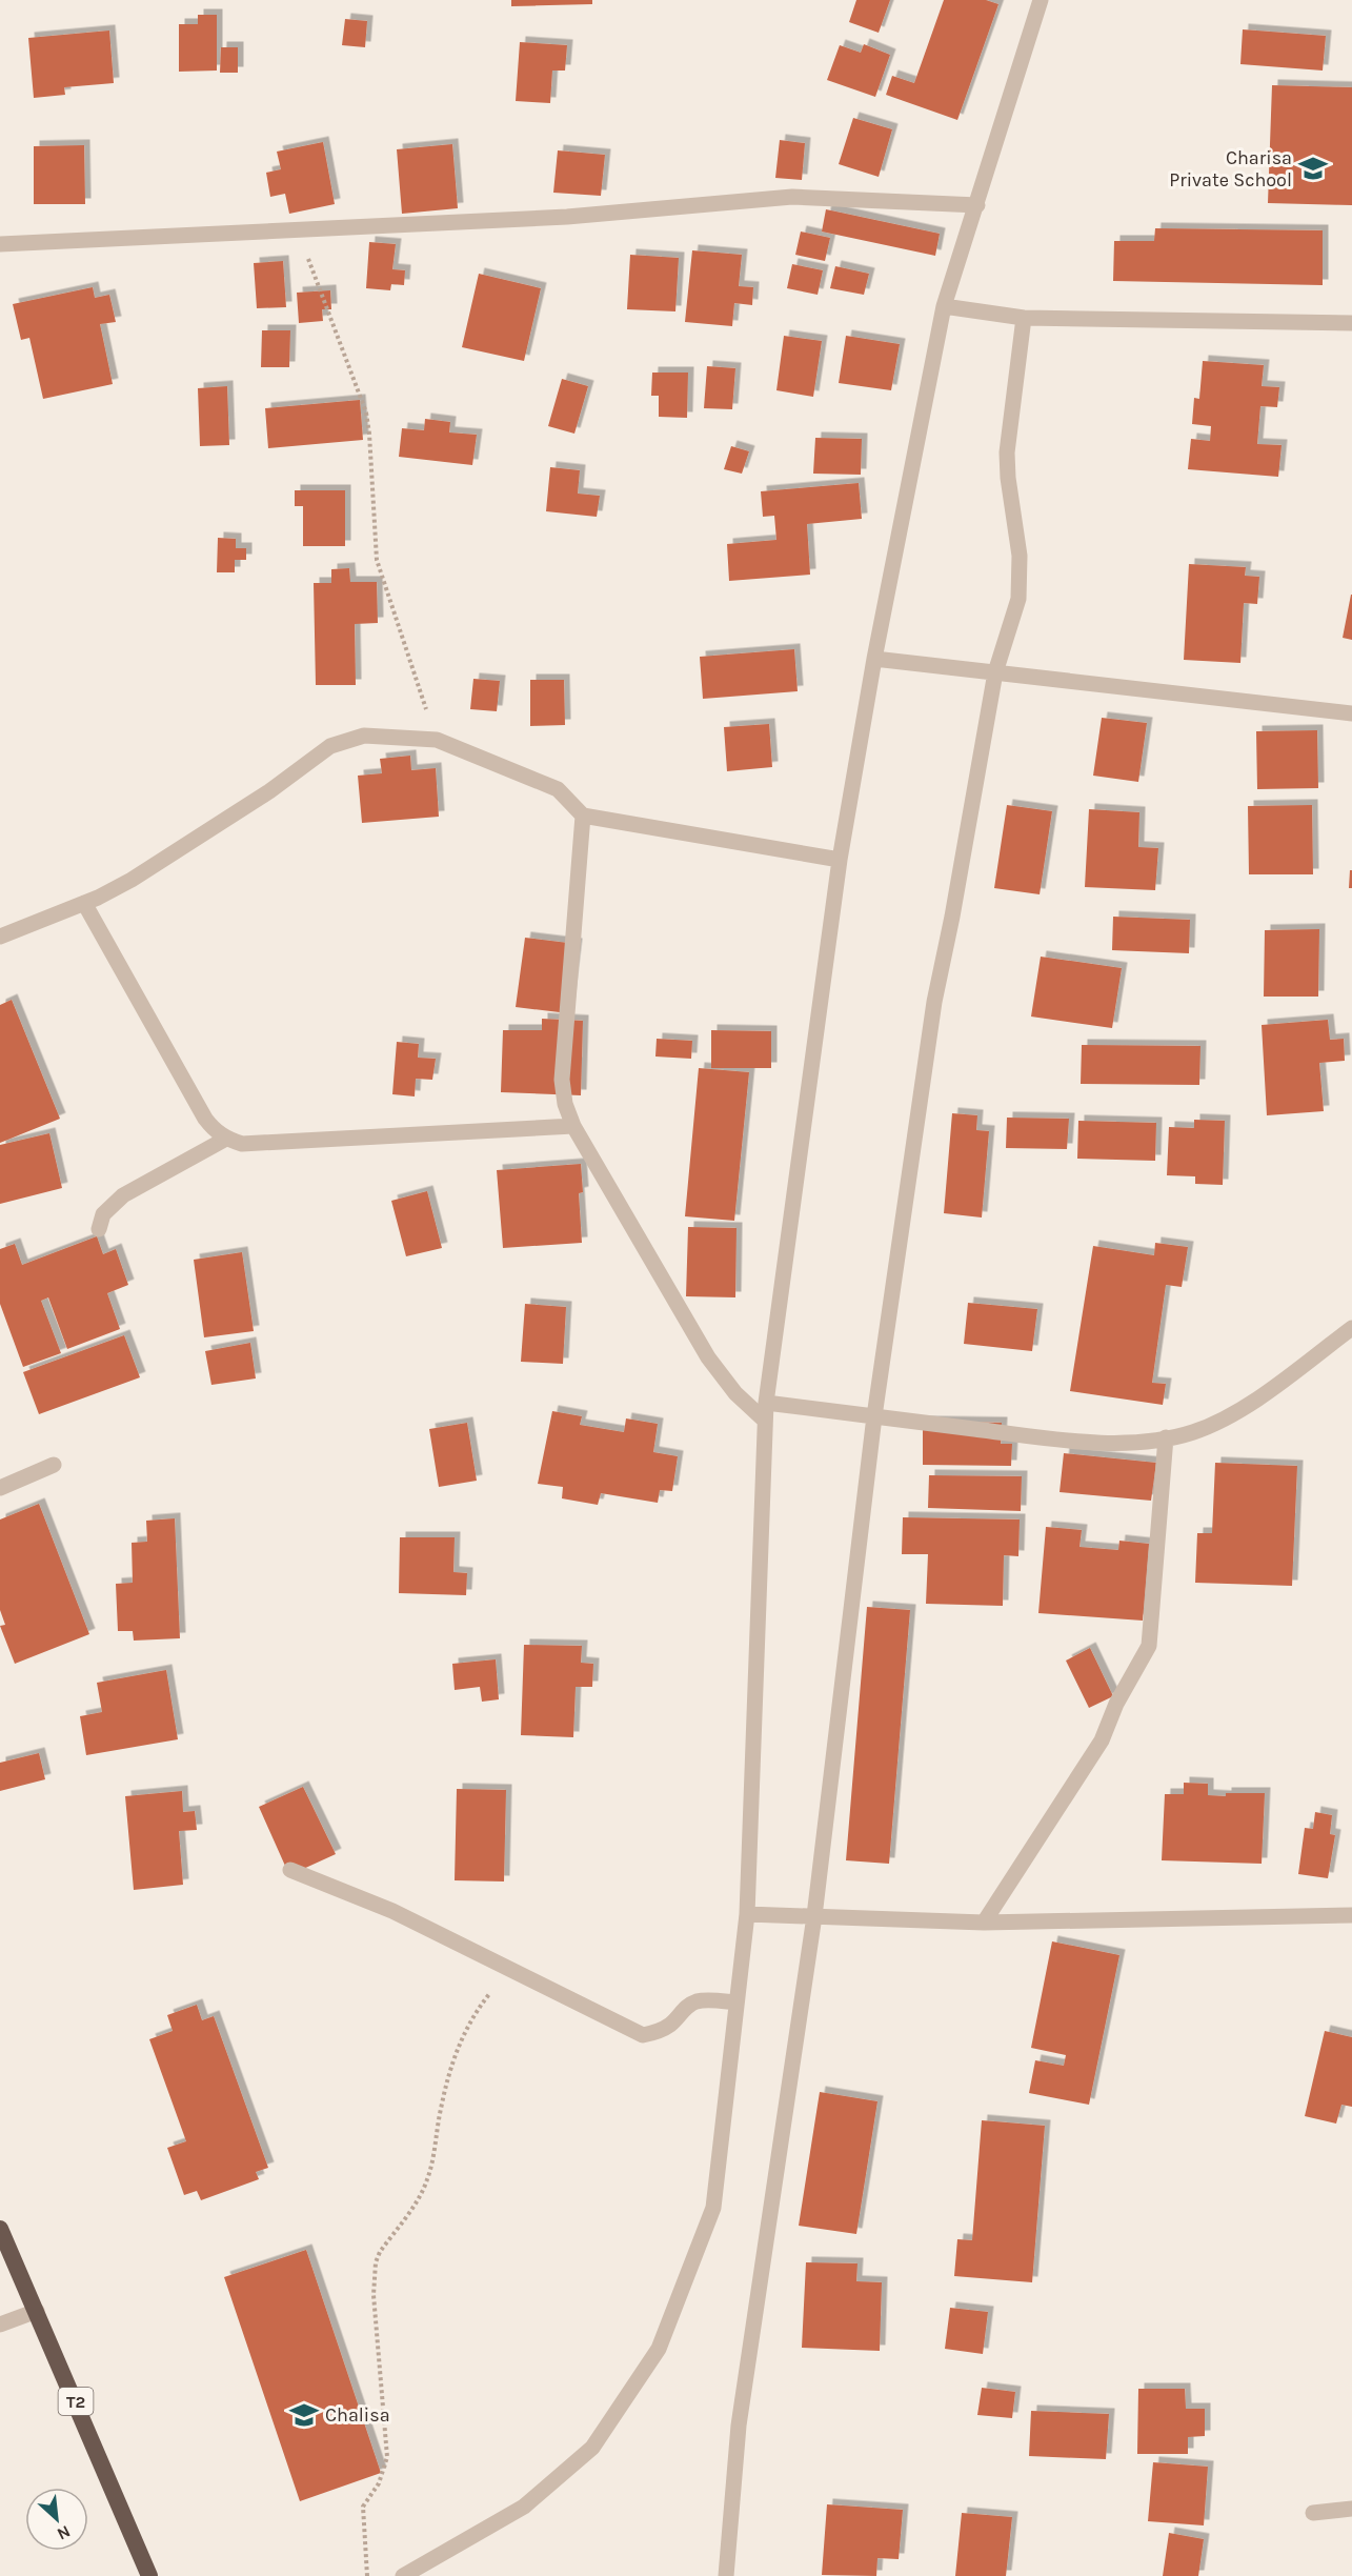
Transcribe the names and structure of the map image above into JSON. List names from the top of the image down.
{
  "streets": {
    "highway": ["T2"]
  },
  "places": {
    "school or university": ["Charisa Private School", "Chalisa"]
  },
  "north": "bottom right"
}
